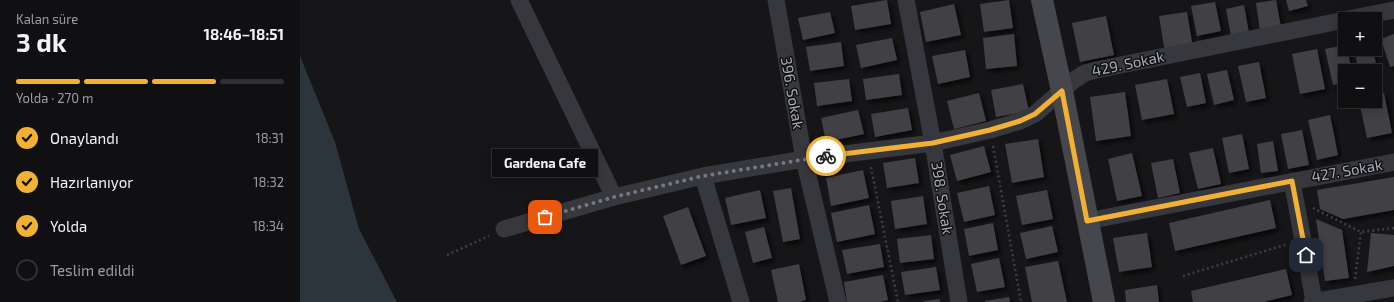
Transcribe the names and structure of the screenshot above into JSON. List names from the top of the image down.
{
  "streets": {
    "street": [
      "429. Sokak",
      "396. Sokak",
      "427. Sokak",
      "398. Sokak"
    ]
  },
  "crossings": [
    ["429. Sokak", "396. Sokak"],
    ["429. Sokak", "398. Sokak"]
  ],
  "places": ["Gardena Cafe"],
  "page": {
    "heading": ["3 dk", "Kalan süre", "18:46–18:51"],
    "map_buttons": ["+", "−"],
    "bar": "Yolda · 270 m",
    "list": [
      ["Onaylandı", "18:31"],
      ["Hazırlanıyor", "18:32"],
      ["Yolda", "18:34"],
      "Teslim edildi"
    ],
    "bubble": "Gardena Cafe"
  }
}
